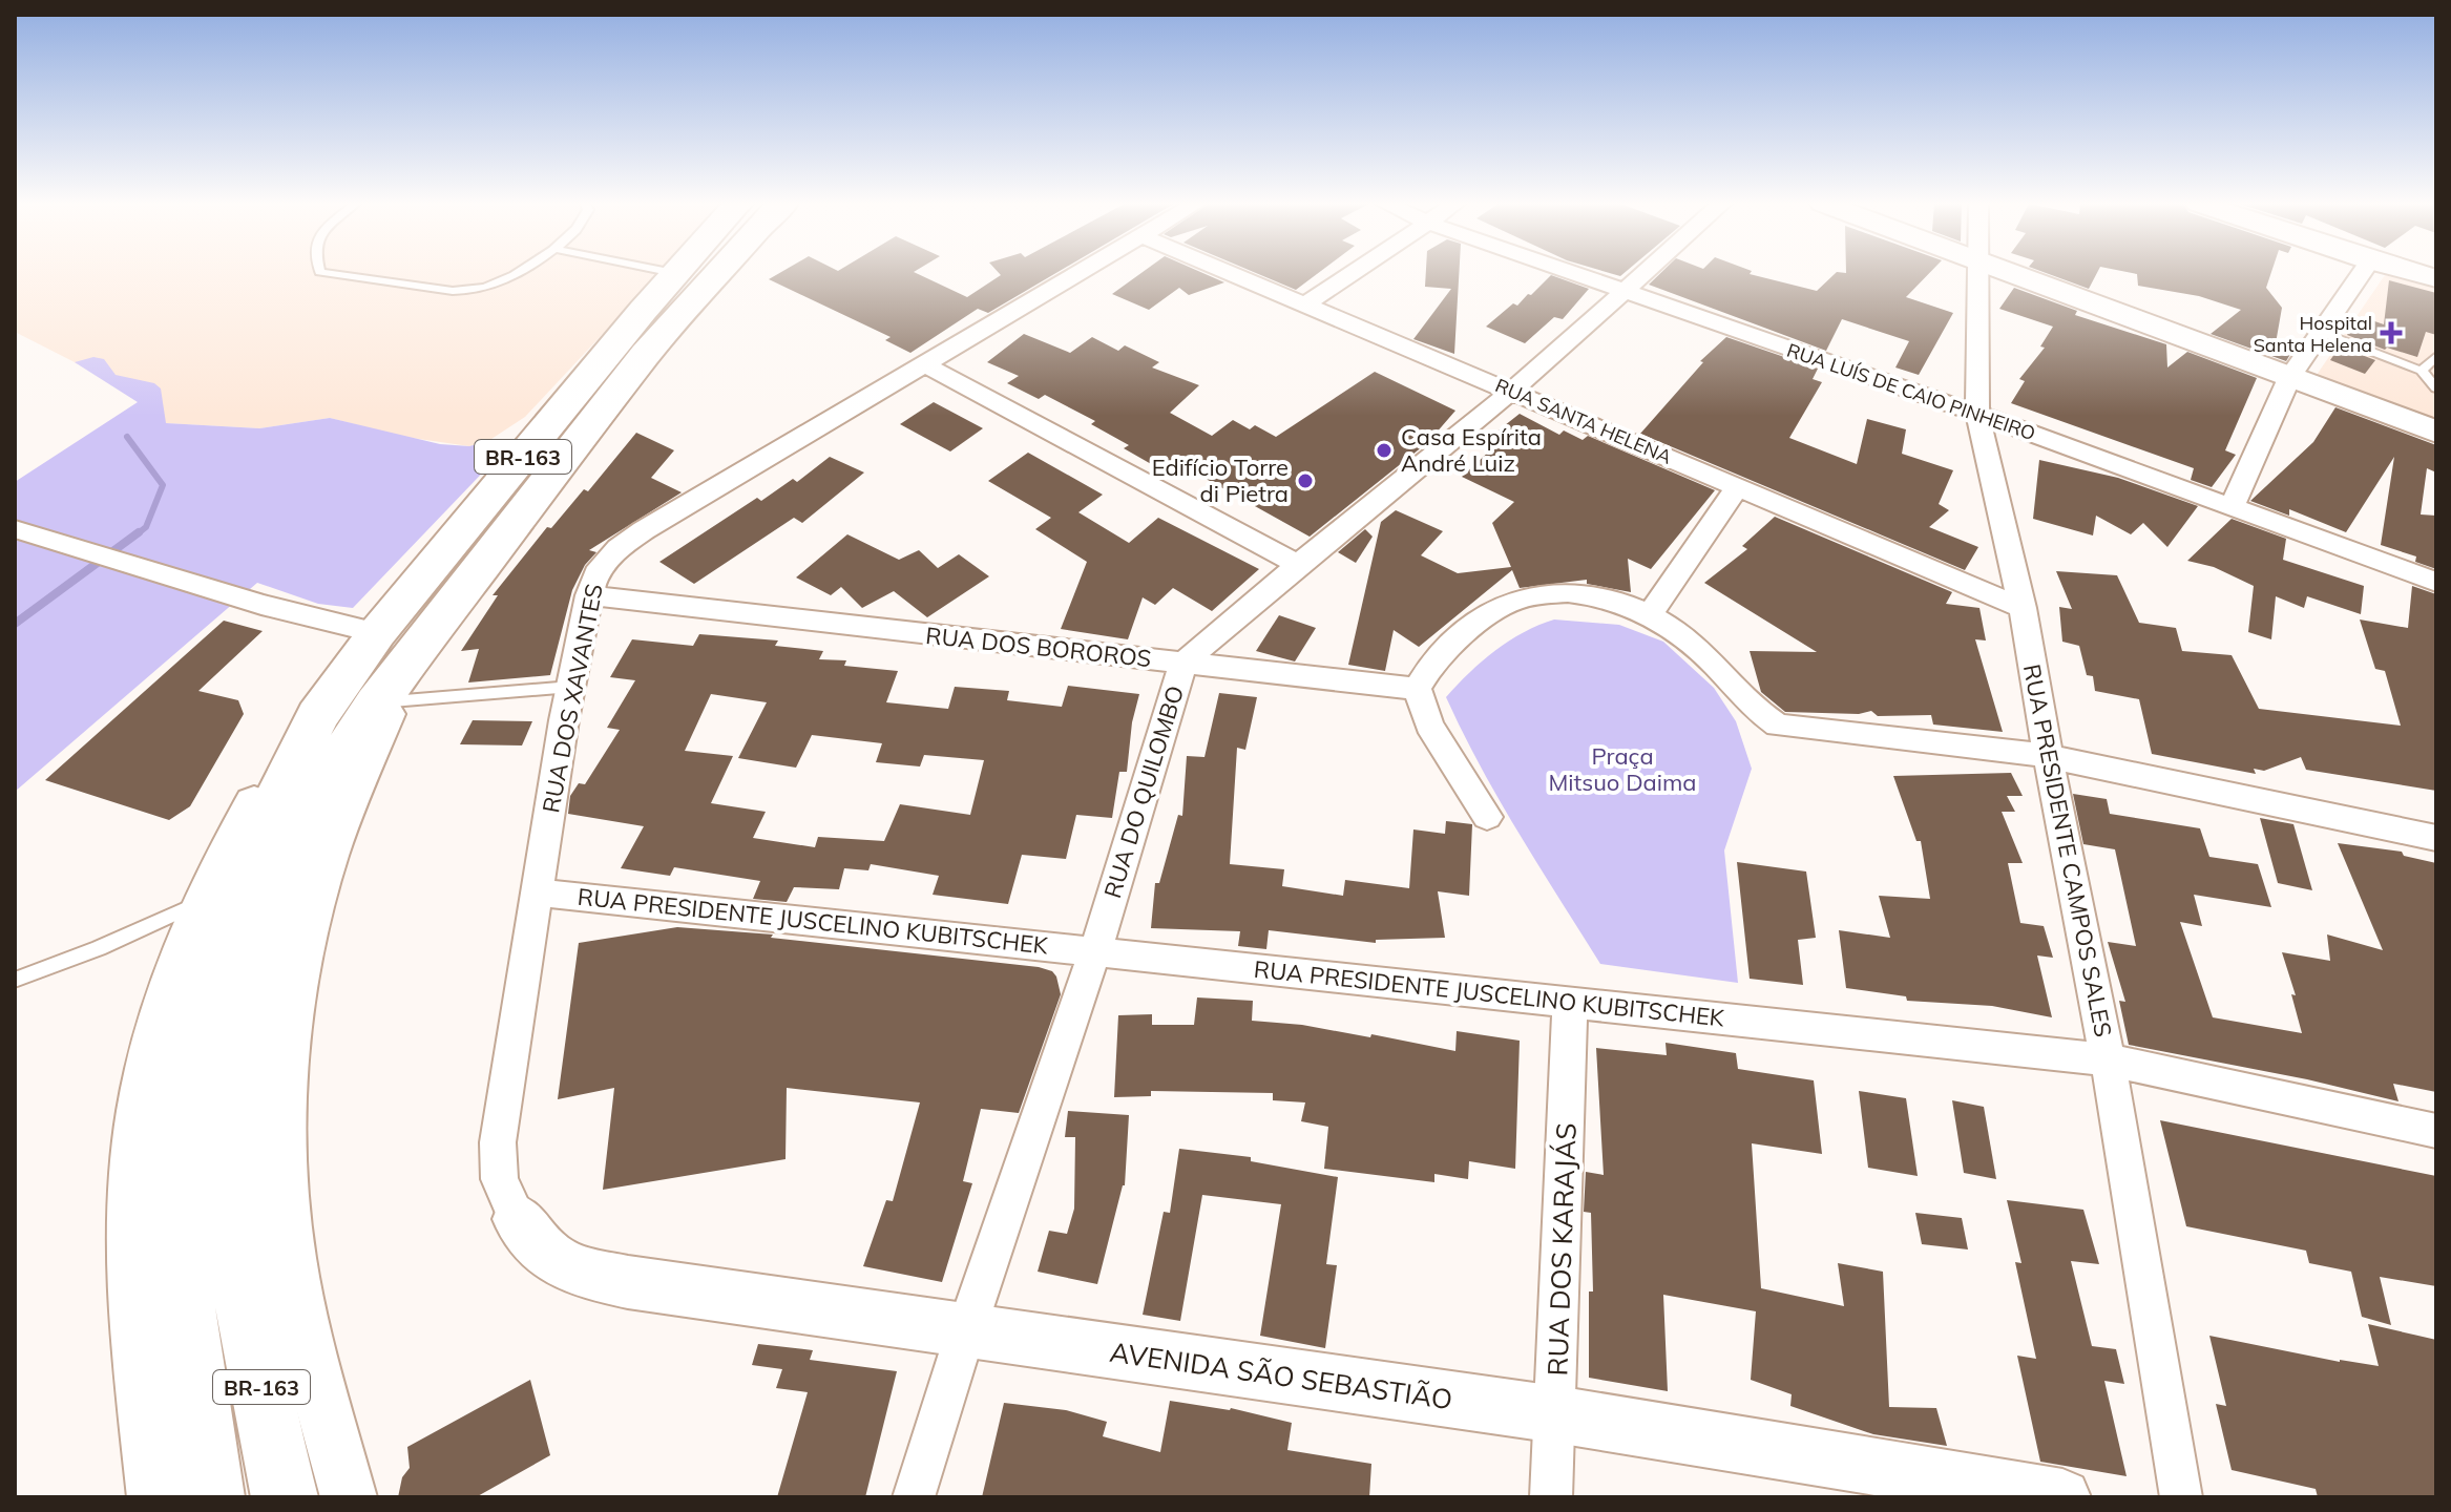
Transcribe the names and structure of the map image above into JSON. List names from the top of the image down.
{
  "streets": {
    "highway": ["BR-163"],
    "main road": ["AVENIDA SÃO SEBASTIÃO"],
    "street": [
      "RUA LUÍS DE CAIO PINHEIRO",
      "RUA SANTA HELENA",
      "RUA DOS BOROROS",
      "RUA DOS XAVANTES",
      "RUA DO QUILOMBO",
      "RUA PRESIDENTE CAMPOS SALES",
      "RUA PRESIDENTE JUSCELINO KUBITSCHEK",
      "RUA DOS KARAJÁS"
    ]
  },
  "crossings": [
    ["RUA LUÍS DE CAIO PINHEIRO", "RUA DO QUILOMBO"],
    ["RUA LUÍS DE CAIO PINHEIRO", "RUA PRESIDENTE CAMPOS SALES"],
    ["RUA SANTA HELENA", "RUA DO QUILOMBO"],
    ["RUA SANTA HELENA", "RUA PRESIDENTE CAMPOS SALES"],
    ["RUA DOS BOROROS", "RUA DOS XAVANTES"],
    ["RUA DOS BOROROS", "RUA DO QUILOMBO"],
    ["RUA DOS XAVANTES", "RUA PRESIDENTE JUSCELINO KUBITSCHEK"],
    ["RUA DOS XAVANTES", "AVENIDA SÃO SEBASTIÃO"],
    ["RUA DO QUILOMBO", "RUA PRESIDENTE JUSCELINO KUBITSCHEK"],
    ["RUA DO QUILOMBO", "AVENIDA SÃO SEBASTIÃO"],
    ["RUA PRESIDENTE CAMPOS SALES", "RUA PRESIDENTE JUSCELINO KUBITSCHEK"],
    ["RUA PRESIDENTE JUSCELINO KUBITSCHEK", "RUA DOS KARAJÁS"],
    ["RUA DOS KARAJÁS", "AVENIDA SÃO SEBASTIÃO"]
  ],
  "parks": ["Praça Mitsuo Daima"],
  "places": {
    "health": ["Hospital Santa Helena"],
    "other": ["Casa Espírita André Luiz", "Edifício Torre di Pietra"]
  }
}
